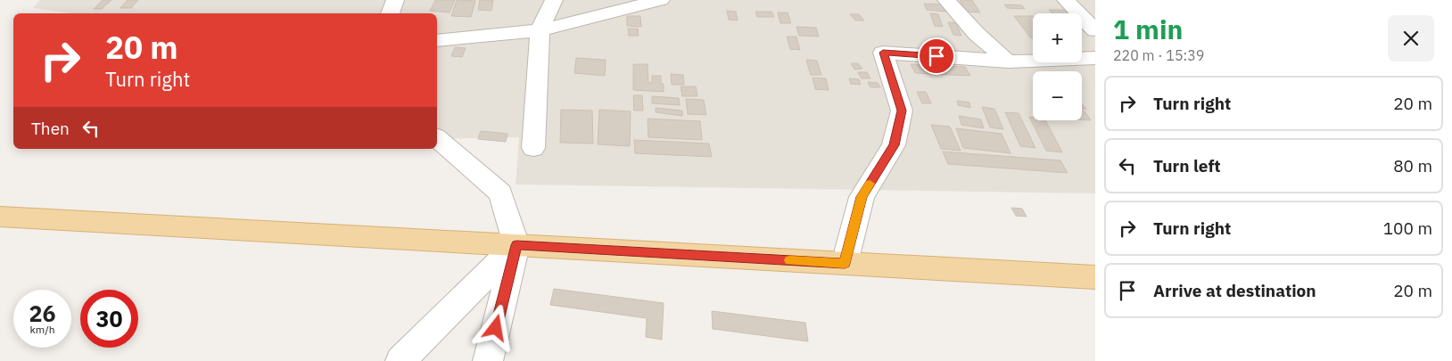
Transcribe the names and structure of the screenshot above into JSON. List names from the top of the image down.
{
  "page": {
    "heading": ["1 min", "220 m · 15:39"],
    "map_buttons": ["+", "−"],
    "turn": ["20 m", "Turn right"],
    "list": [
      {
        "name": "Turn right",
        "value": "20 m"
      },
      {
        "name": "Turn left",
        "value": "80 m"
      },
      {
        "name": "Turn right",
        "value": "100 m"
      },
      {
        "name": "Arrive at destination",
        "value": "20 m"
      }
    ],
    "then": "Then",
    "speed": "26 km/h",
    "limit": "30"
  }
}
